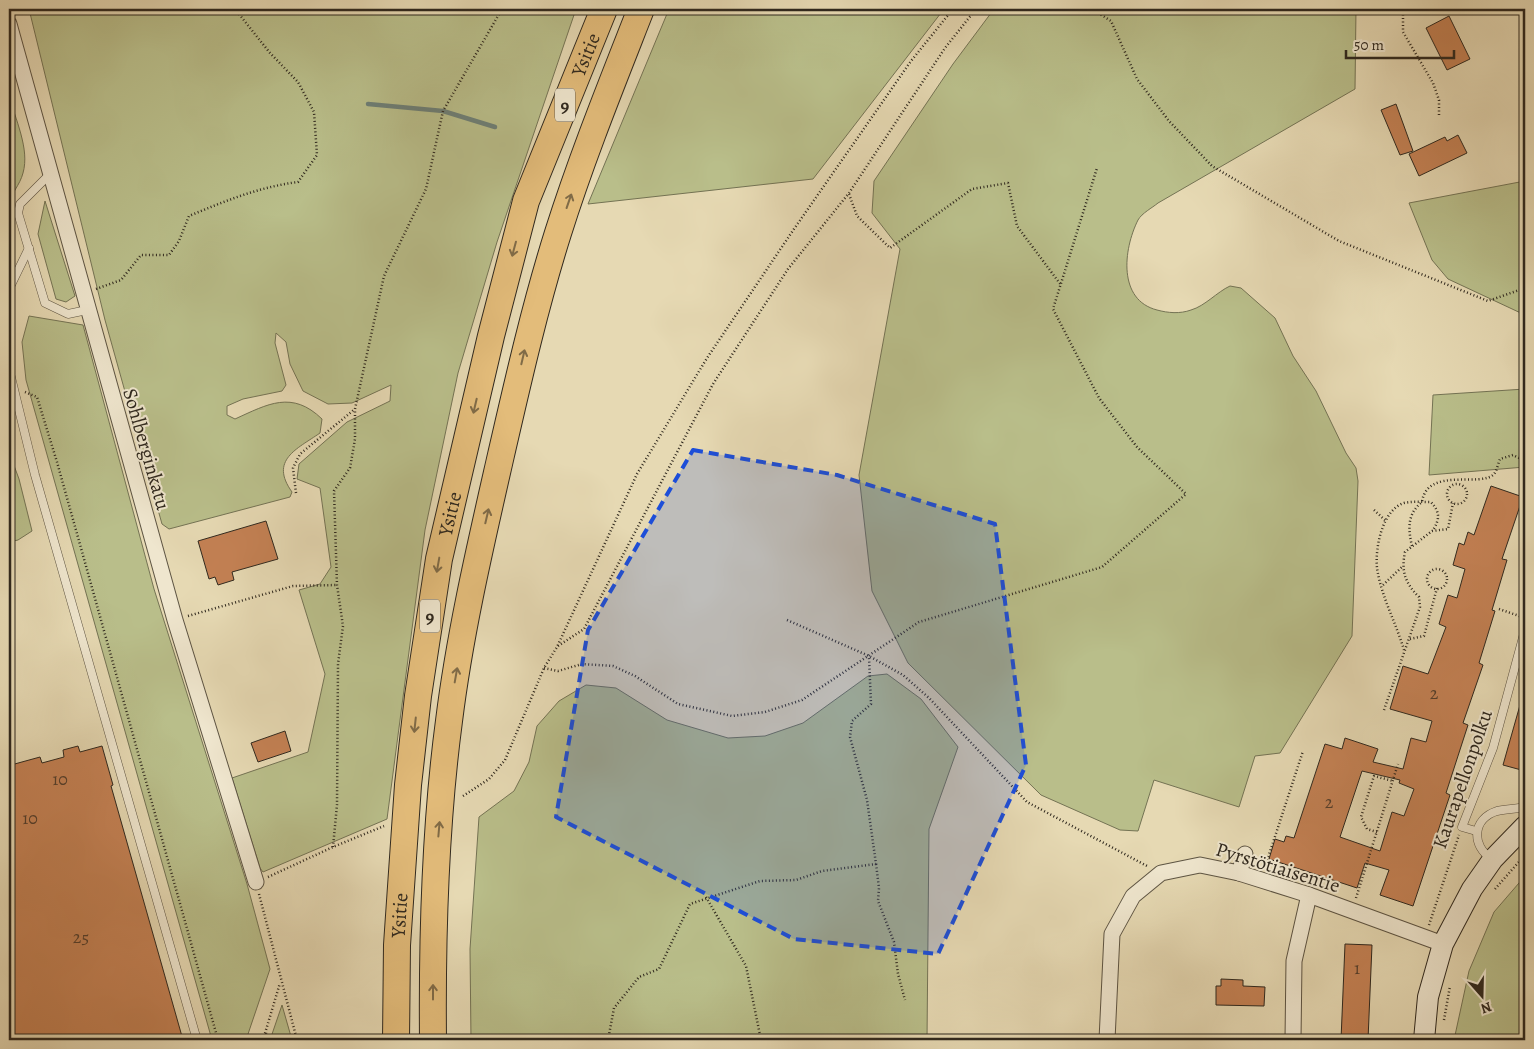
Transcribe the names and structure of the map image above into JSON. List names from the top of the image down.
{
  "streets": {
    "highway": ["Ysitie", "9"],
    "street": ["Sohlberginkatu", "Pyrstötiaisentie"],
    "lane": ["Kaurapellonpolku"]
  },
  "crossings": [
    ["Kaurapellonpolku", "Pyrstötiaisentie"]
  ],
  "house_numbers": [
    "2",
    "10",
    "2",
    "10",
    "25",
    "1"
  ],
  "scale_bar": "50 m",
  "north": "bottom"
}
